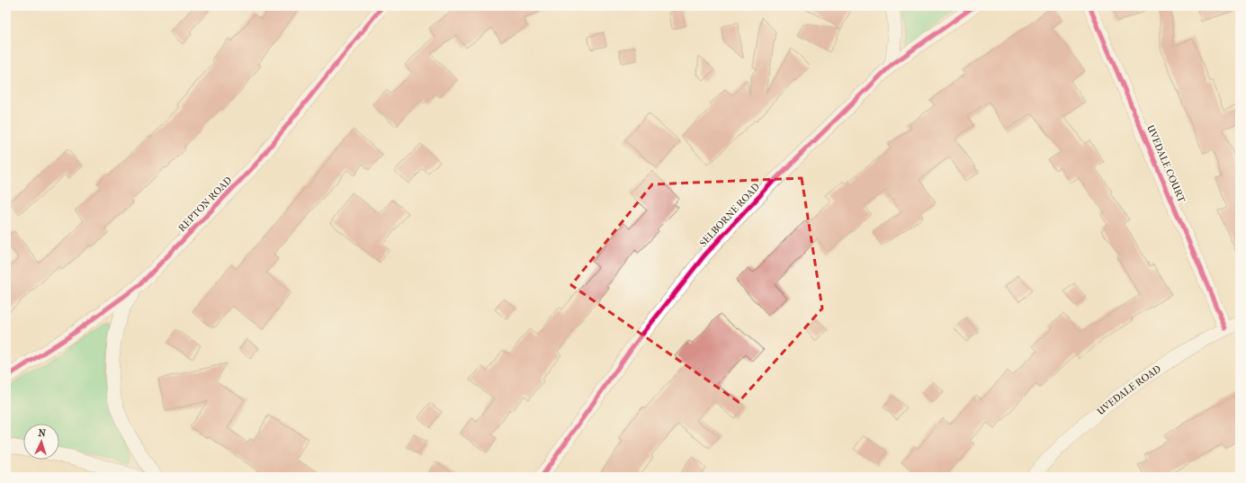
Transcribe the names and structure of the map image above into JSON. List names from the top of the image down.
{
  "streets": {
    "street": [
      "UVEDALE COURT",
      "REPTON ROAD",
      "SELBORNE ROAD",
      "UVEDALE ROAD"
    ]
  },
  "crossings": [
    ["UVEDALE COURT", "UVEDALE ROAD"]
  ],
  "north": "top"
}
